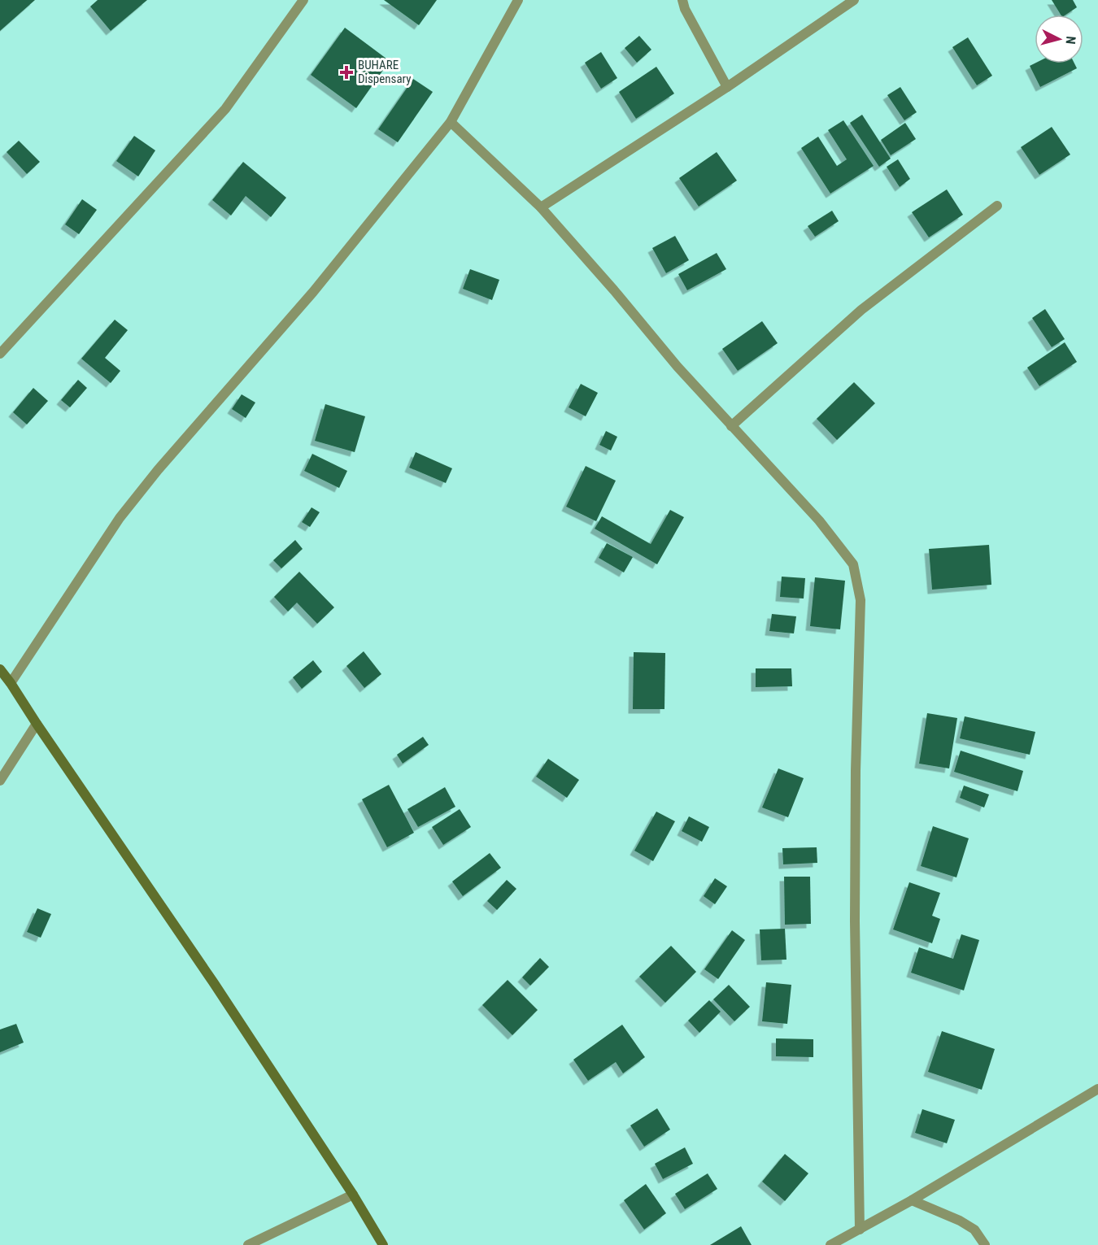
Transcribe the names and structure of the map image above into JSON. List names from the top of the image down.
{
  "places": {
    "health": ["BUHARE Dispensary"]
  },
  "north": "right"
}
